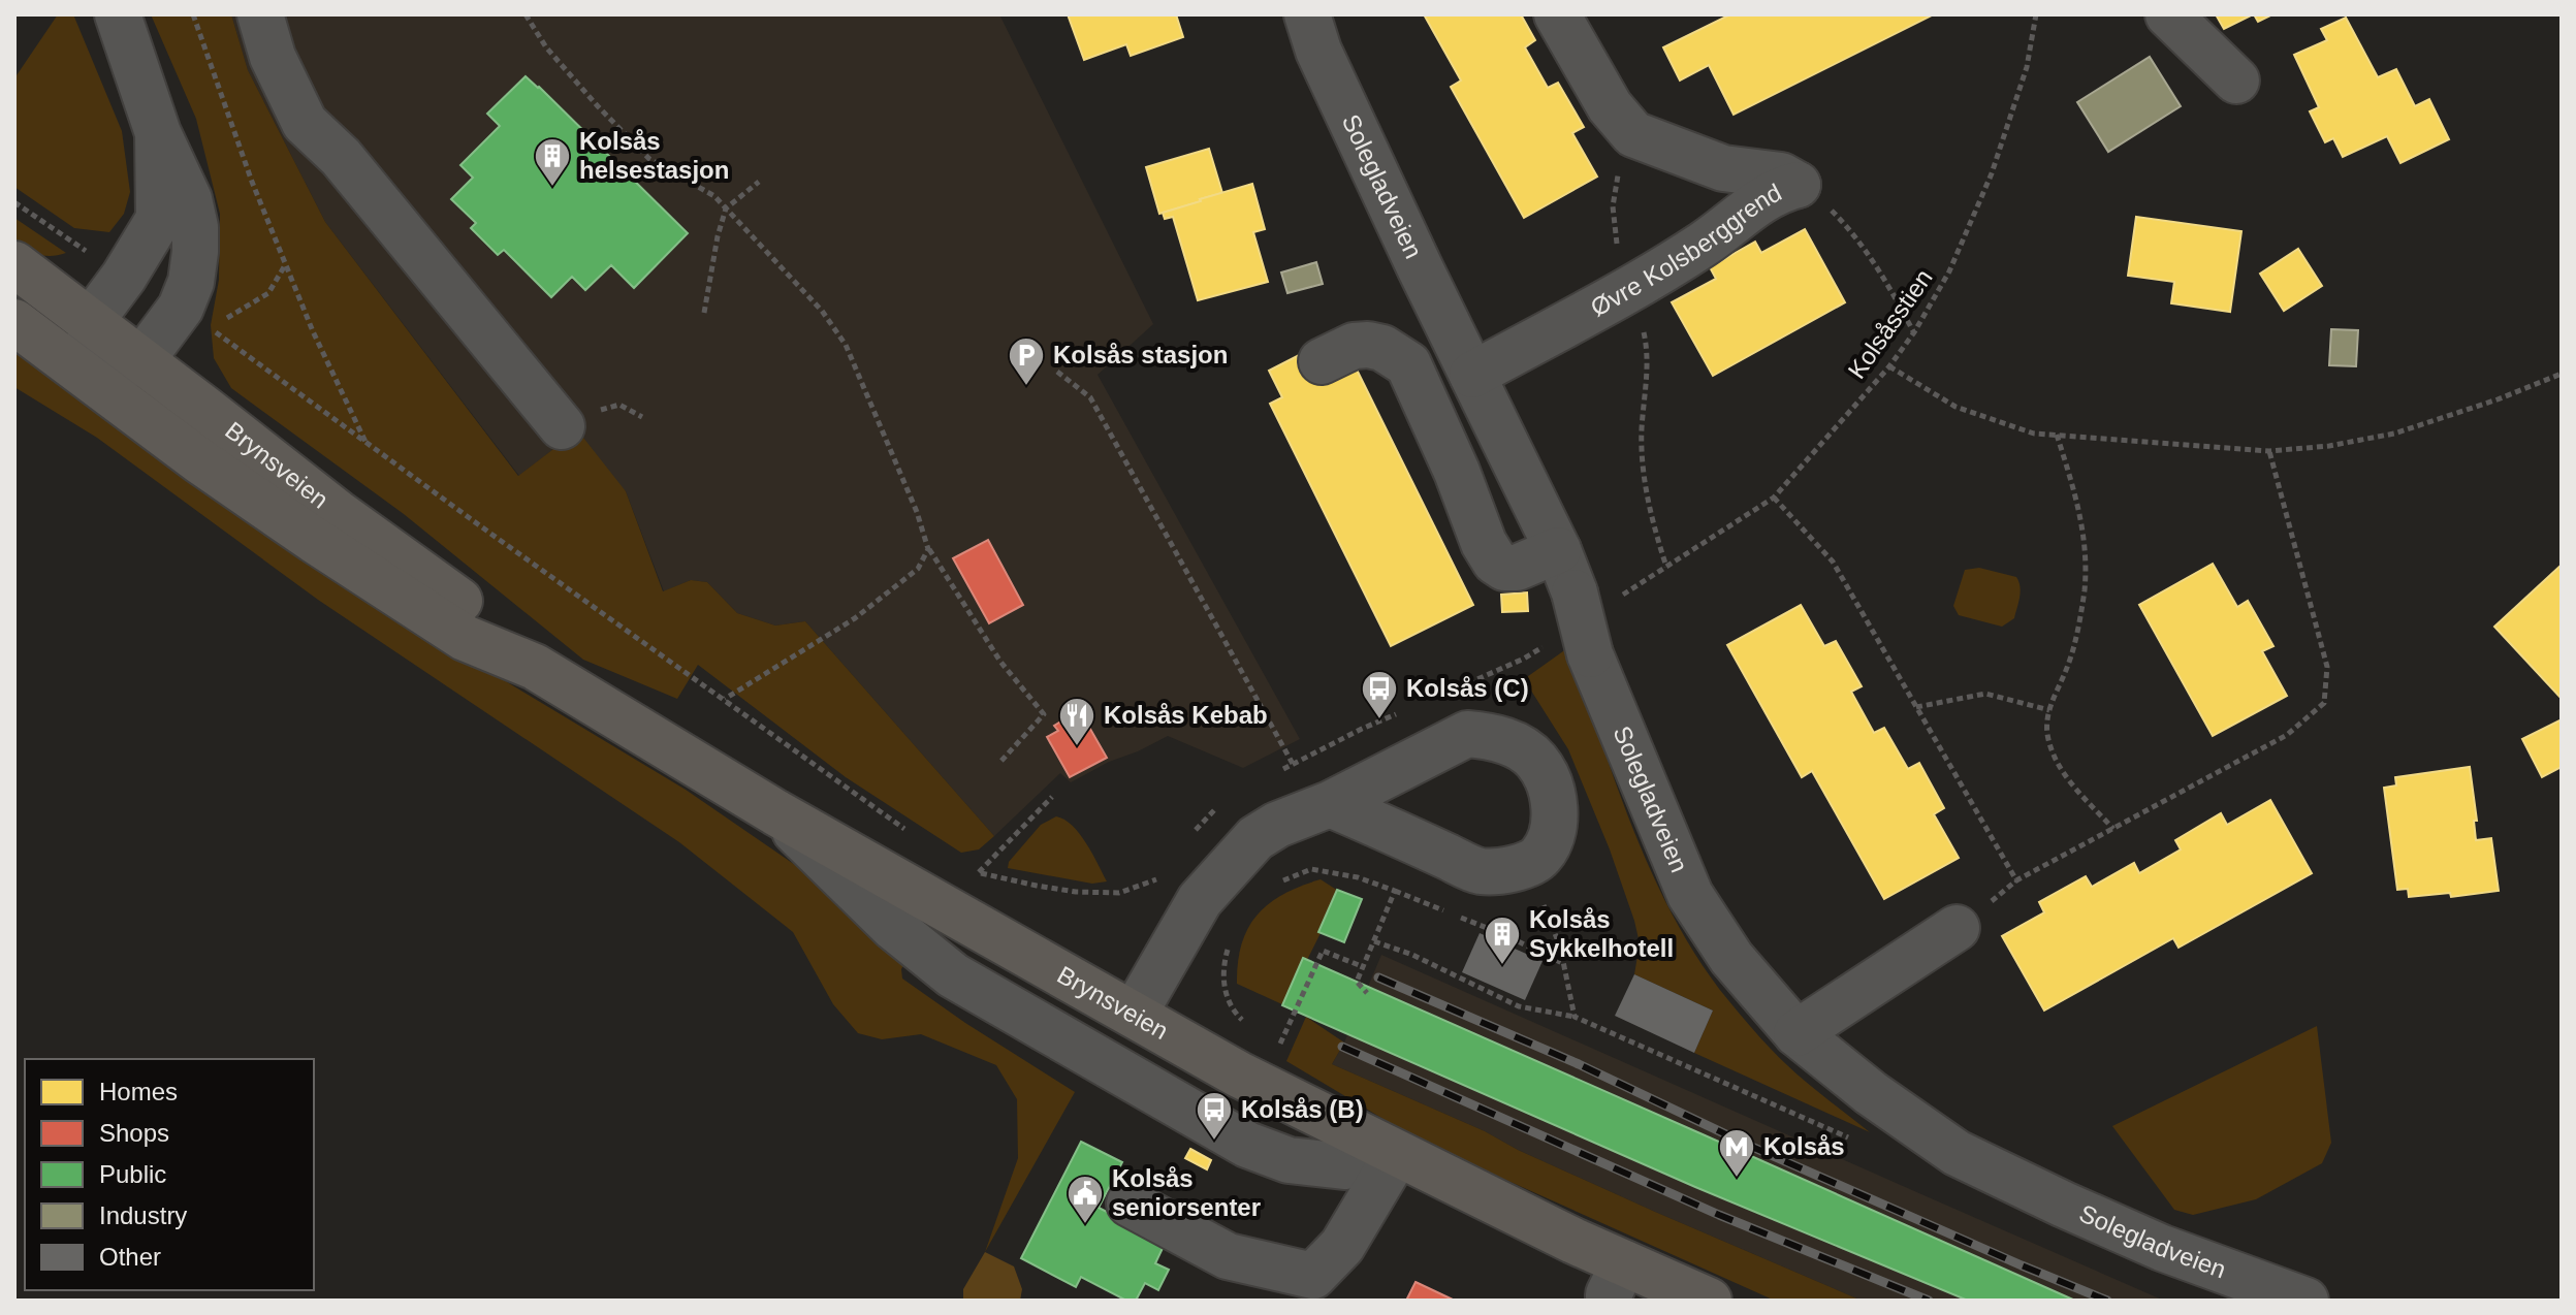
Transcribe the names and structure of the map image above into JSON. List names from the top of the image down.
{
  "streets": {
    "main road": ["Brynsveien"],
    "street": ["Solegladveien", "Øvre Kolsberggrend"],
    "path": ["Kolsåsstien"]
  },
  "crossings": [
    ["Solegladveien", "Øvre Kolsberggrend"],
    ["Solegladveien", "Kolsåsstien"]
  ],
  "places": {
    "building": ["Kolsås helsestasjon", "Kolsås Sykkelhotell"],
    "parking": ["Kolsås stasjon"],
    "bus stop": ["Kolsås (C)", "Kolsås (B)"],
    "restaurant": ["Kolsås Kebab"],
    "metro station": ["Kolsås"],
    "public building": ["Kolsås seniorsenter"]
  },
  "legend": [
    "Homes",
    "Shops",
    "Public",
    "Industry",
    "Other"
  ]
}
